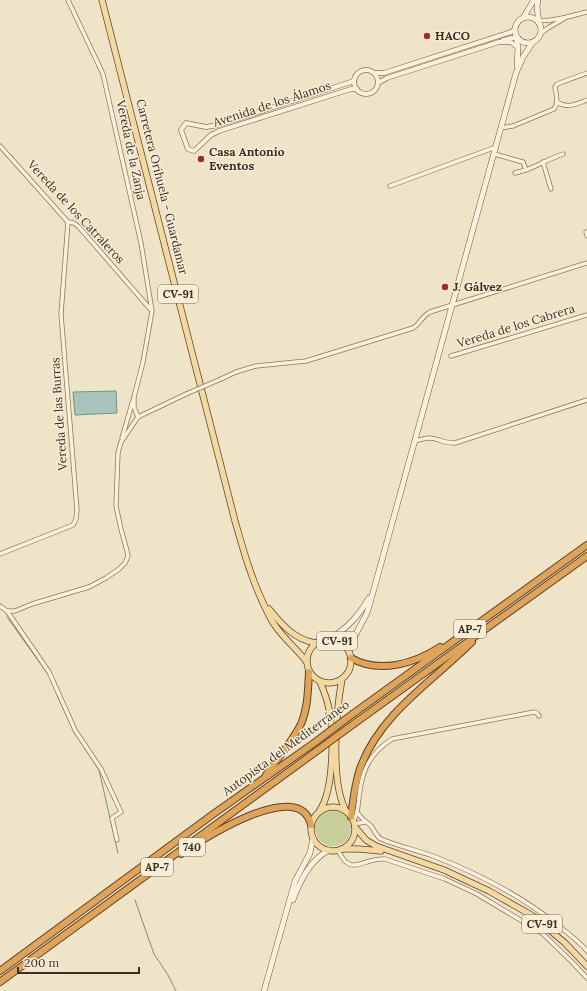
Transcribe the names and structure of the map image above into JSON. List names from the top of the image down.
{
  "streets": {
    "highway": ["AP-7", "Autopista del Mediterráneo", "740"],
    "main road": ["Carretera Orihuela - Guardamar", "CV-91"],
    "street": [
      "Avenida de los Álamos",
      "Vereda de la Zanja",
      "Vereda de los Catraleros",
      "Vereda de los Cabrera",
      "Vereda de las Burras"
    ]
  },
  "crossings": [
    ["Vereda de la Zanja", "Vereda de los Catraleros"],
    ["Carretera Orihuela - Guardamar", "CV-91"],
    ["Vereda de los Catraleros", "Vereda de las Burras"],
    ["CV-91", "740"],
    ["Autopista del Mediterráneo", "740"]
  ],
  "places": ["HACO", "Casa Antonio Eventos", "J. Gálvez"],
  "scale_bar": "200 m"
}
